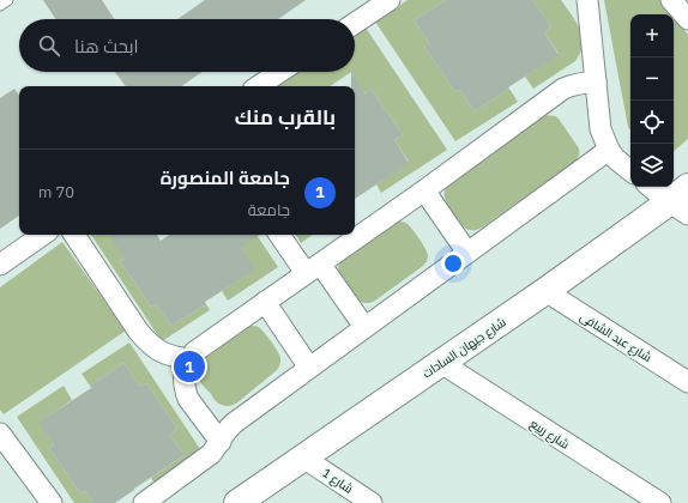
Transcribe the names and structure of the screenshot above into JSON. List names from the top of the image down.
{
  "streets": {
    "main road": ["شارع جيهان السادات"],
    "street": ["شارع عبد الشافى", "شارع ربيع", "شارع 1"]
  },
  "crossings": [
    ["شارع عبد الشافى", "شارع جيهان السادات"],
    ["شارع جيهان السادات", "شارع ربيع"],
    ["شارع جيهان السادات", "شارع 1"]
  ],
  "page": {
    "map_buttons": ["+", "−"],
    "search": "ابحث هنا",
    "heading": "بالقرب منك",
    "list": [
      {
        "mark": "1",
        "name": "جامعة المنصورة",
        "note": "جامعة",
        "value": "70 m"
      }
    ],
    "pins": "1"
  }
}
